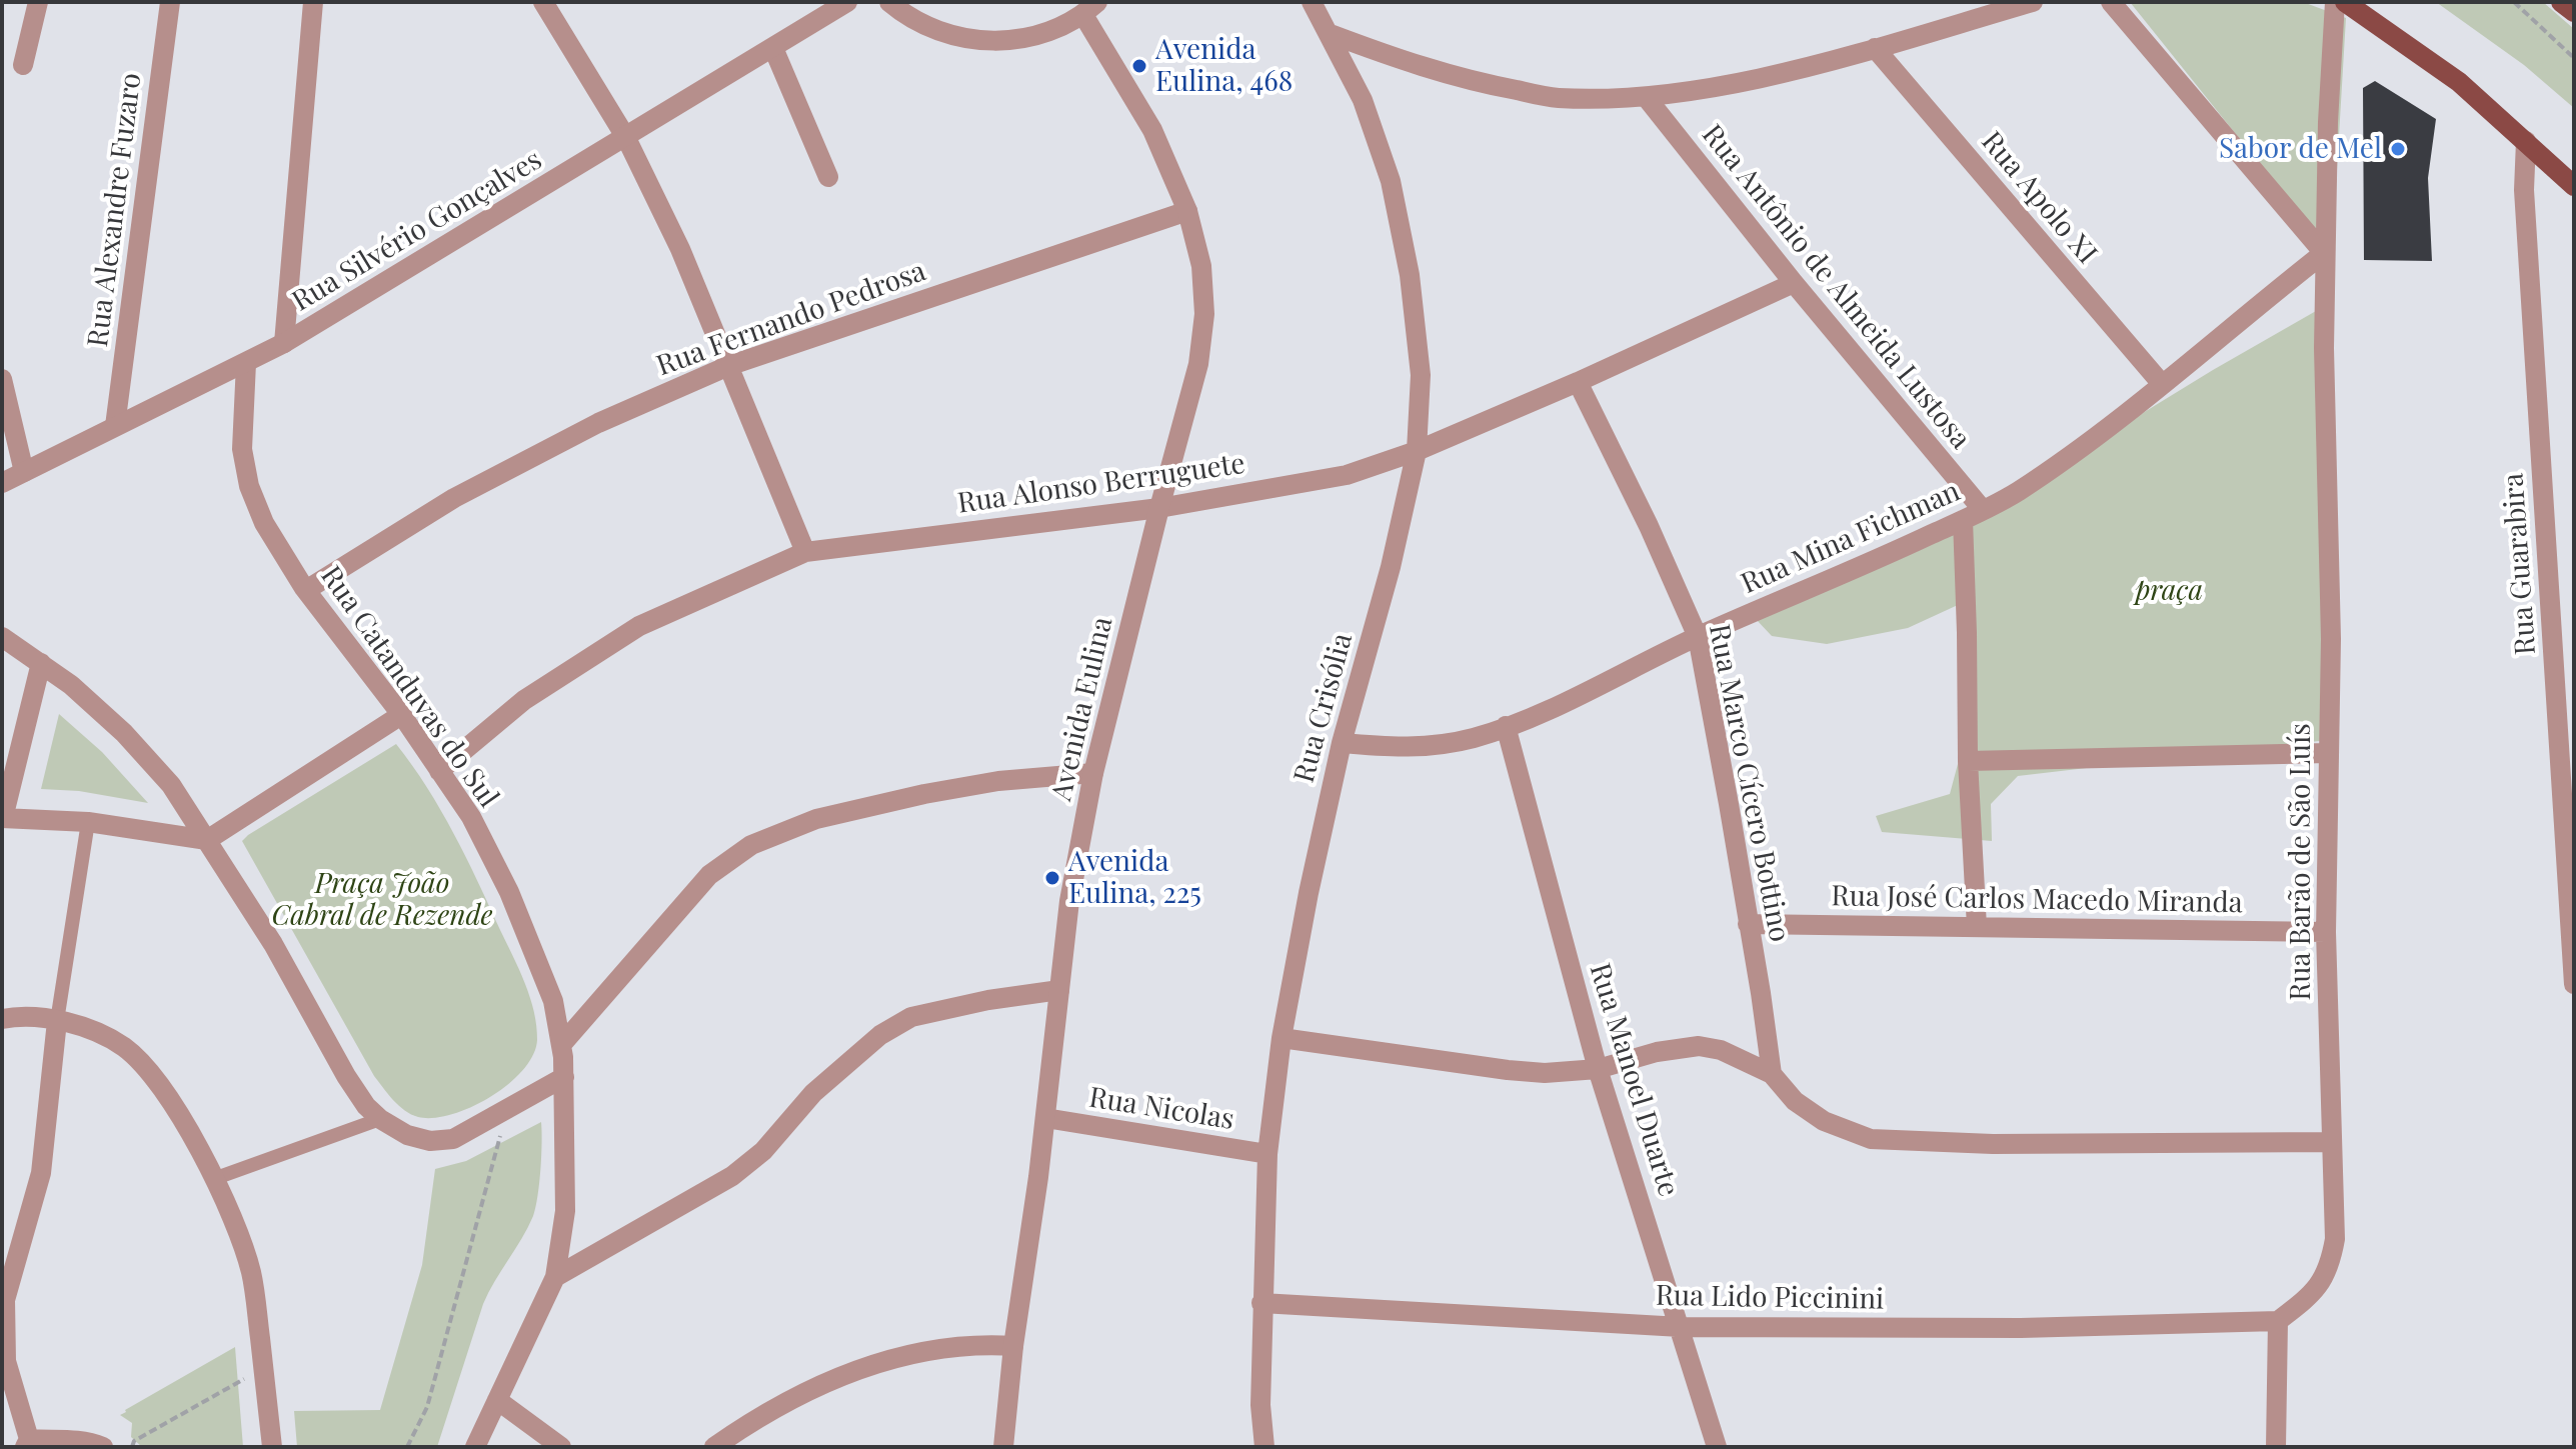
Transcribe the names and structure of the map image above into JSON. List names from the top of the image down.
{
  "streets": {
    "street": [
      "Rua Apolo XI",
      "Rua Alexandre Fuzaro",
      "Rua Silvério Gonçalves",
      "Rua Antônio de Almeida Lustosa",
      "Rua Fernando Pedrosa",
      "Rua Alonso Berruguete",
      "Rua Mina Fichman",
      "Rua Guarabira",
      "Rua Catanduvas do Sul",
      "Rua Crisólia",
      "Avenida Eulina",
      "Rua Marco Cícero Bottino",
      "Rua Barão de São Luís",
      "Rua José Carlos Macedo Miranda",
      "Rua Manoel Duarte",
      "Rua Nicolas",
      "Rua Lido Piccinini"
    ]
  },
  "crossings": [
    ["Rua Apolo XI", "Rua Mina Fichman"],
    ["Rua Alexandre Fuzaro", "Rua Silvério Gonçalves"],
    ["Rua Silvério Gonçalves", "Rua Catanduvas do Sul"],
    ["Rua Antônio de Almeida Lustosa", "Rua Alonso Berruguete"],
    ["Rua Antônio de Almeida Lustosa", "Rua Mina Fichman"],
    ["Rua Fernando Pedrosa", "Rua Catanduvas do Sul"],
    ["Rua Fernando Pedrosa", "Avenida Eulina"],
    ["Rua Alonso Berruguete", "Rua Catanduvas do Sul"],
    ["Rua Alonso Berruguete", "Rua Crisólia"],
    ["Rua Alonso Berruguete", "Avenida Eulina"],
    ["Rua Alonso Berruguete", "Rua Marco Cícero Bottino"],
    ["Rua Mina Fichman", "Rua Crisólia"],
    ["Rua Mina Fichman", "Rua Marco Cícero Bottino"],
    ["Rua Mina Fichman", "Rua Barão de São Luís"],
    ["Rua Mina Fichman", "Rua Manoel Duarte"],
    ["Rua Crisólia", "Rua Nicolas"],
    ["Rua Crisólia", "Rua Lido Piccinini"],
    ["Avenida Eulina", "Rua Nicolas"],
    ["Rua Marco Cícero Bottino", "Rua José Carlos Macedo Miranda"],
    ["Rua Barão de São Luís", "Rua José Carlos Macedo Miranda"],
    ["Rua Barão de São Luís", "Rua Lido Piccinini"],
    ["Rua Manoel Duarte", "Rua Lido Piccinini"]
  ],
  "parks": ["praça", "Praça João Cabral de Rezende"],
  "places": ["Avenida Eulina, 468", "Sabor de Mel", "Avenida Eulina, 225"]
}
